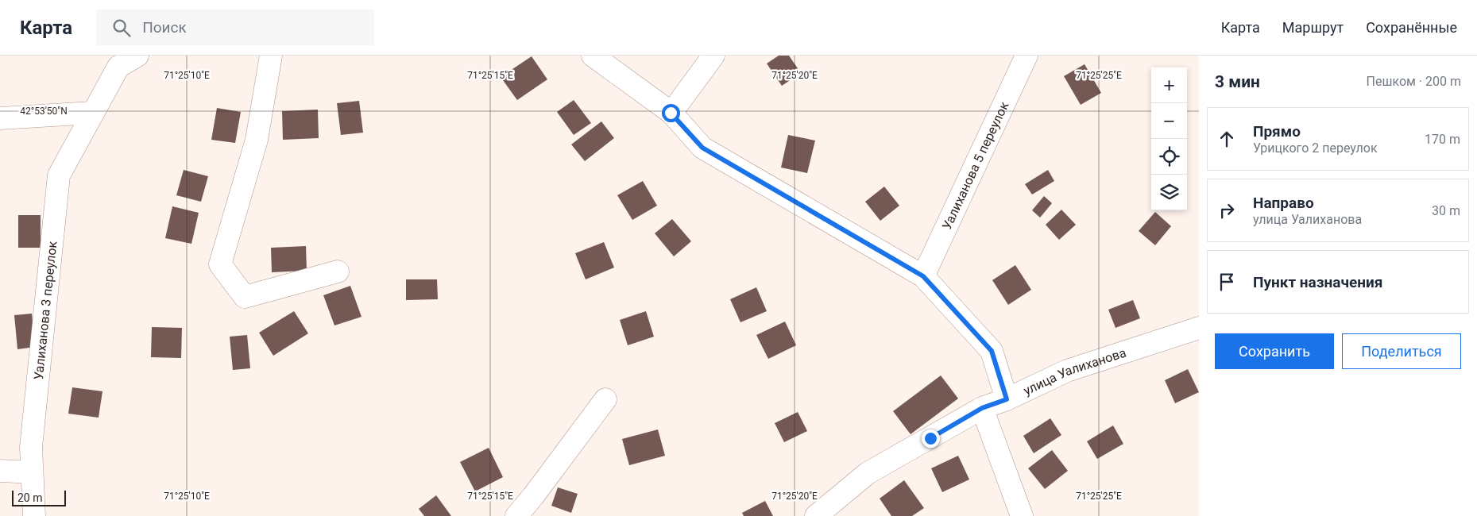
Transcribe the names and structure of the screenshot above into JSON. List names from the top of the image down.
{
  "streets": {
    "street": ["Уалиханова 5 переулок", "Уалиханова 3 переулок", "улица Уалиханова"]
  },
  "scale_bar": "20 m",
  "page": {
    "header": "Карта",
    "search": "Поиск",
    "nav": ["Карта", "Маршрут", "Сохранённые"],
    "heading": ["3 мин", "Пешком · 200 m"],
    "map_buttons": ["+", "−"],
    "list": [
      ["Прямо", "Урицкого 2 переулок", "170 m"],
      ["Направо", "улица Уалиханова", "30 m"],
      "Пункт назначения"
    ],
    "buttons": ["Сохранить", "Поделиться"],
    "scale": "20 m"
  },
  "coordinates": [
    "71°25'10\"E",
    "71°25'15\"E",
    "71°25'20\"E",
    "71°25'25\"E",
    "42°53'50\"N"
  ]
}
